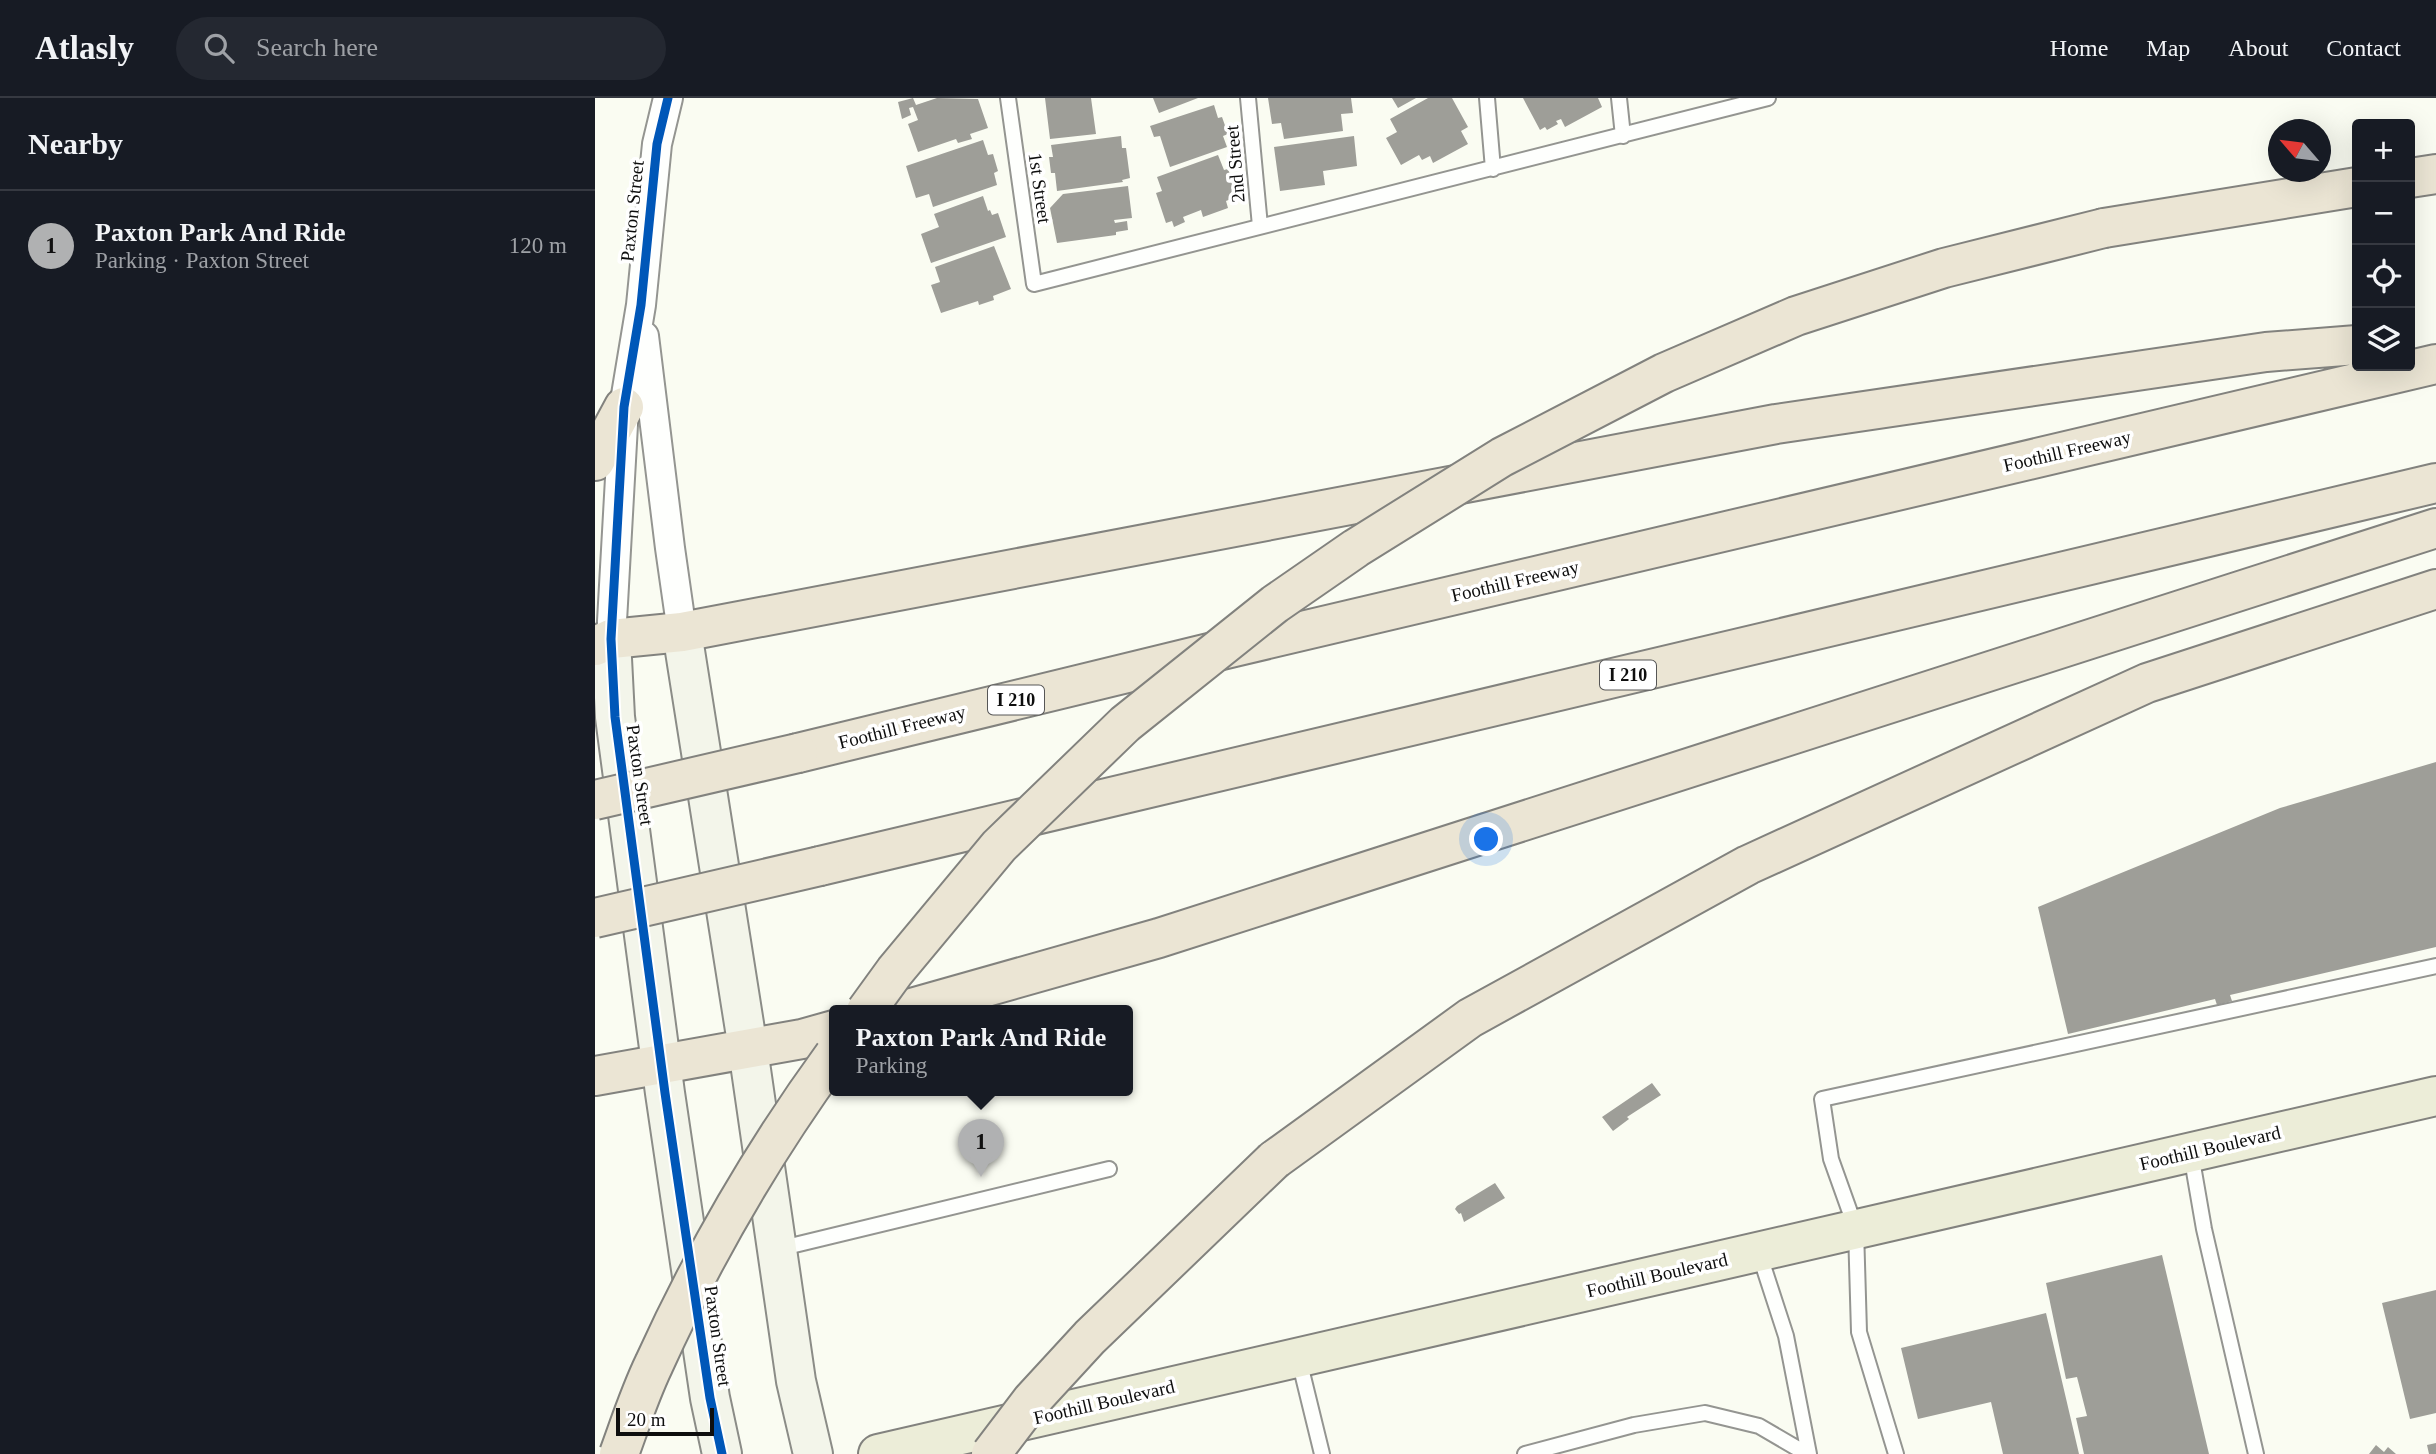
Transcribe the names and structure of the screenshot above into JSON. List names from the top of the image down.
{
  "streets": {
    "highway": ["Foothill Freeway", "I 210"],
    "main road": ["Foothill Boulevard"],
    "street": ["Paxton Street"],
    "lane": ["2nd Street", "1st Street"]
  },
  "crossings": [
    ["2nd Street", "1st Street"]
  ],
  "scale_bar": "20 m",
  "north": "top left",
  "page": {
    "header": "Atlasly",
    "search": "Search here",
    "nav": [
      "Home",
      "Map",
      "About",
      "Contact"
    ],
    "heading": "Nearby",
    "map_buttons": ["+", "−"],
    "list": [
      {
        "mark": "1",
        "name": "Paxton Park And Ride",
        "note": "Parking · Paxton Street",
        "value": "120 m"
      }
    ],
    "popup": ["Paxton Park And Ride", "Parking"],
    "pins": "1",
    "scale": "20 m"
  }
}
